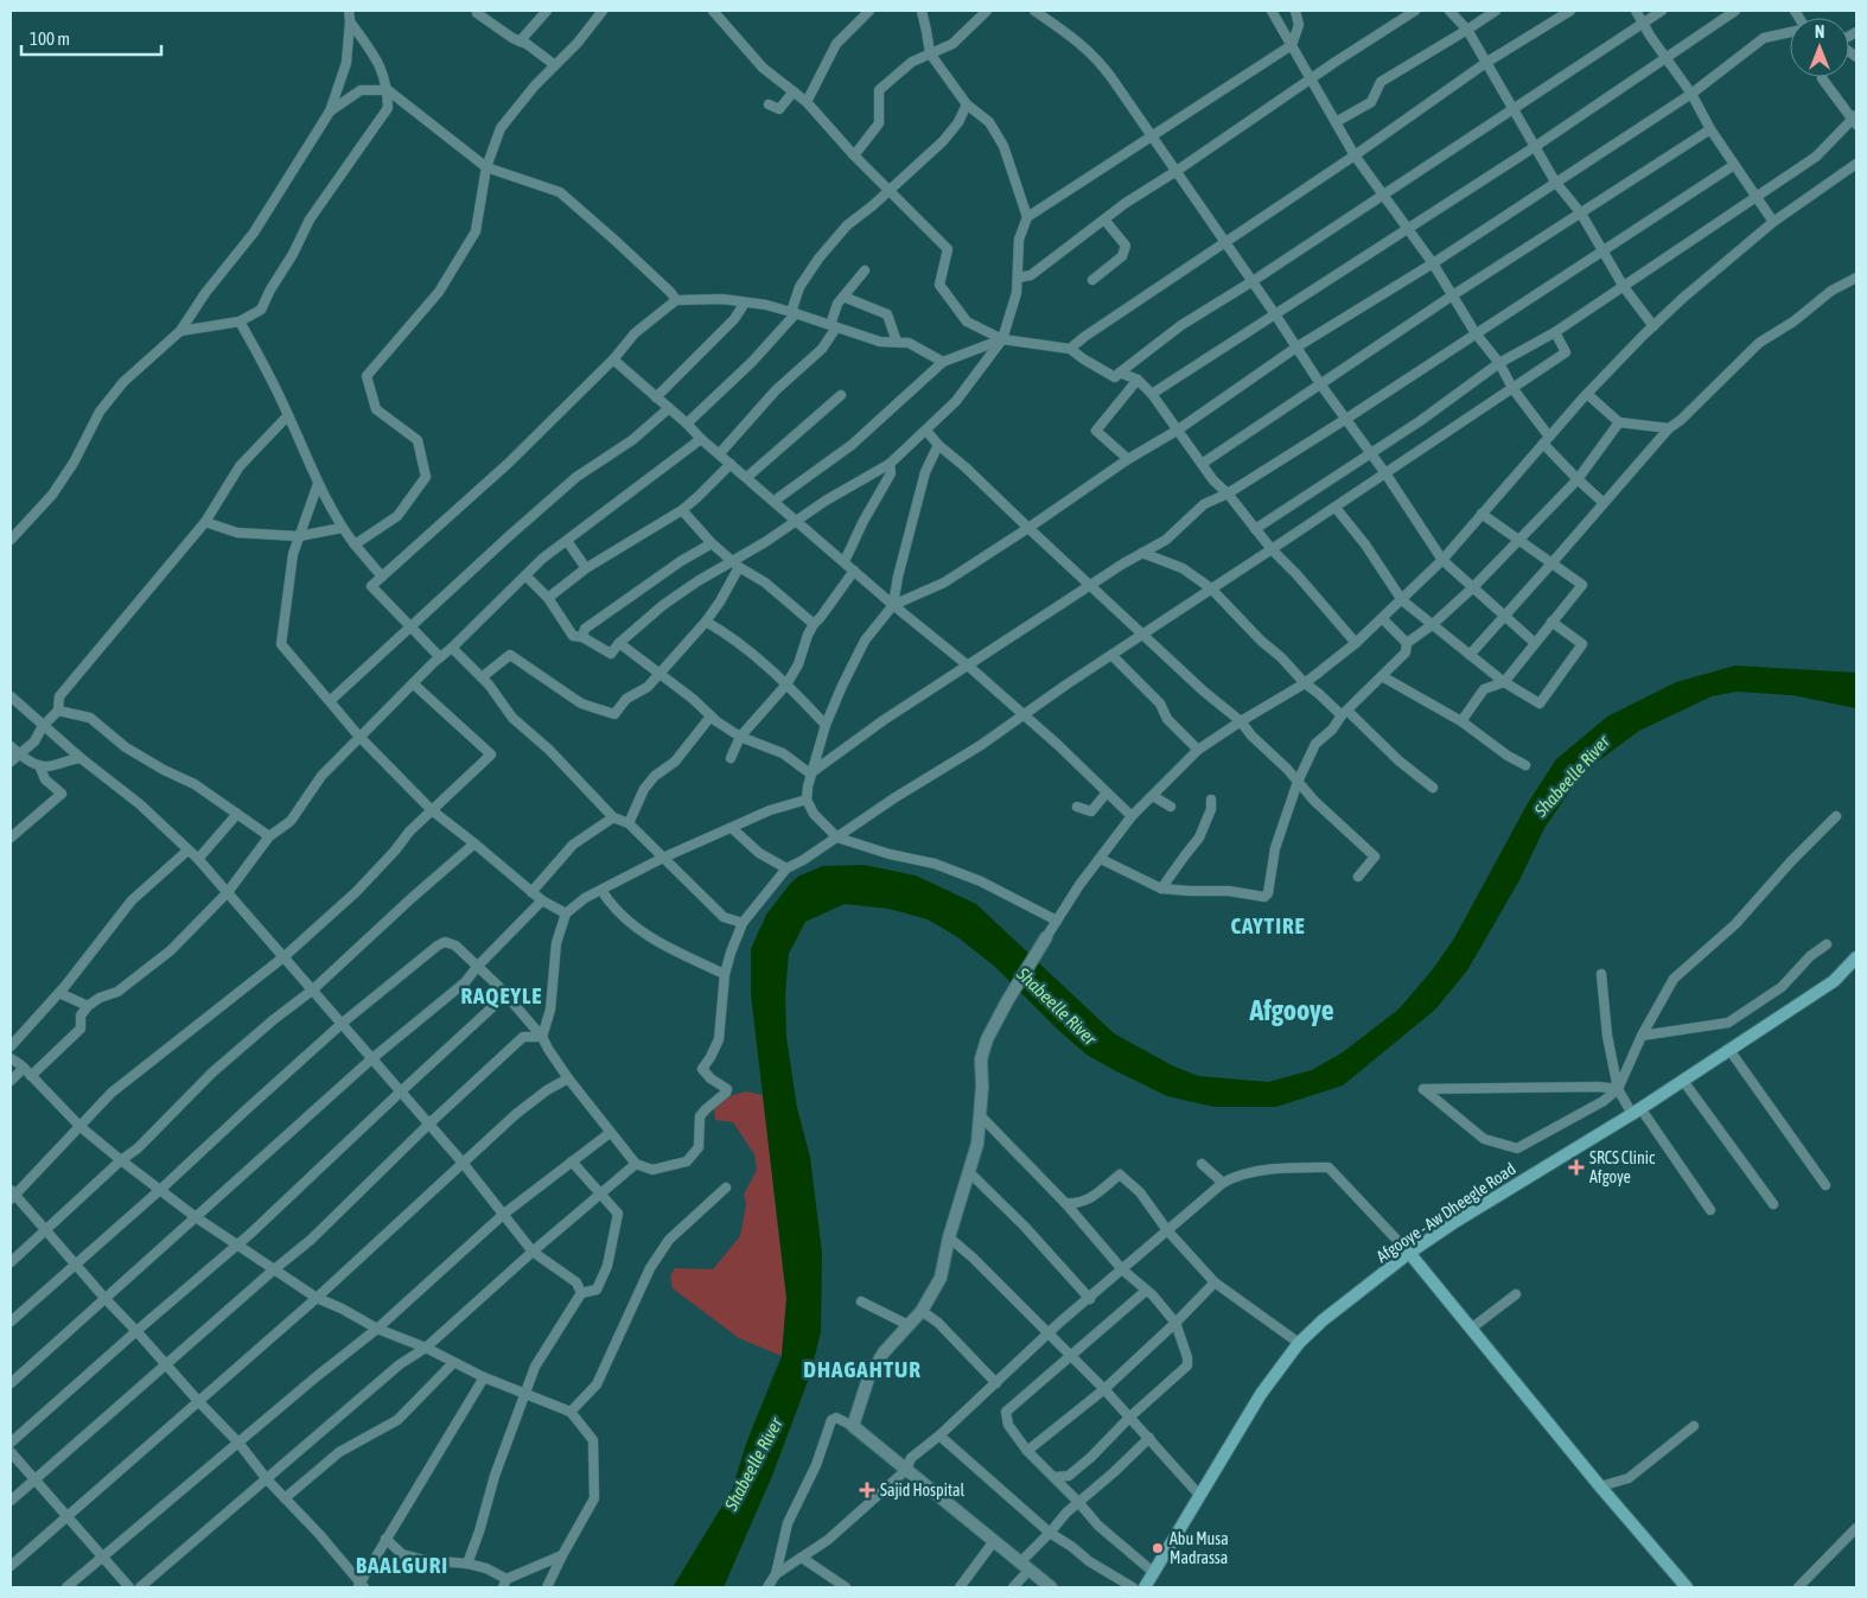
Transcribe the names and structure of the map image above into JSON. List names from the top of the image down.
{
  "streets": {
    "main road": ["Afgooye - Aw Dheegle Road"]
  },
  "districts": [
    "CAYTIRE",
    "RAQEYLE",
    "Afgooye",
    "DHAGAHTUR",
    "BAALGURI"
  ],
  "water": ["Shabeelle River"],
  "places": {
    "health": ["SRCS Clinic Afgoye", "Sajid Hospital"],
    "other": ["Abu Musa Madrassa"]
  },
  "scale_bar": "100 m",
  "north": "top"
}
